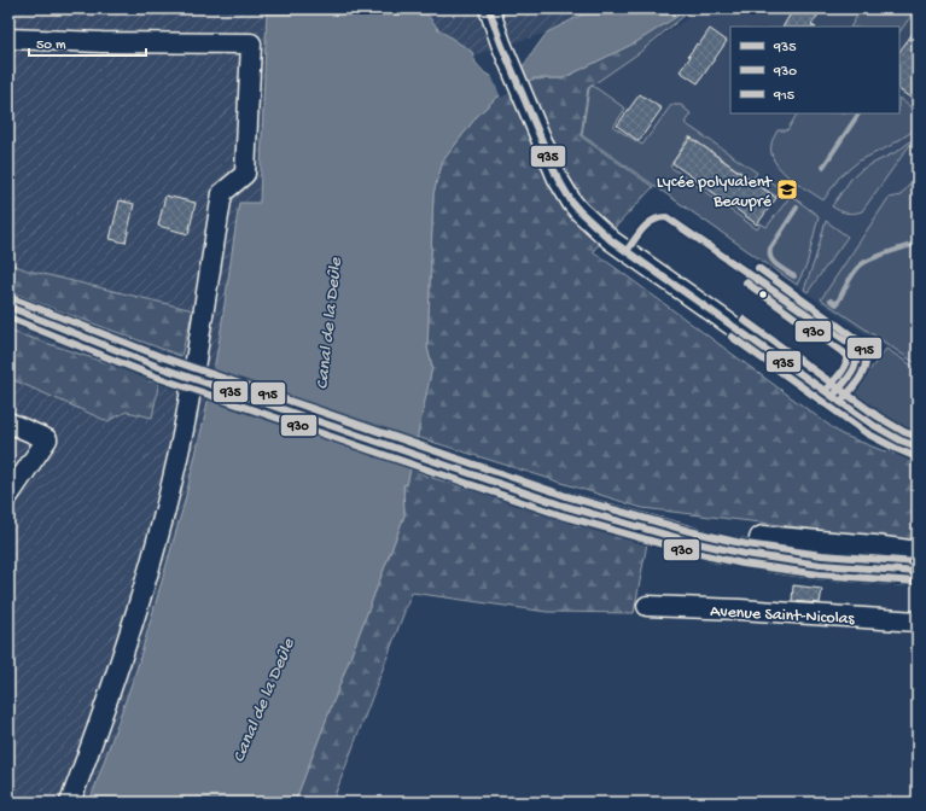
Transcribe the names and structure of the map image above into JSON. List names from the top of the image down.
{
  "streets": {
    "street": ["Avenue Saint-Nicolas"]
  },
  "water": ["Canal de la Deûle"],
  "places": {
    "school or university": ["Lycée polyvalent Beaupré"]
  },
  "lines": ["transit line 935", "transit line 915", "transit line 930"],
  "legend": ["935", "930", "915"],
  "scale_bar": "50 m"
}
